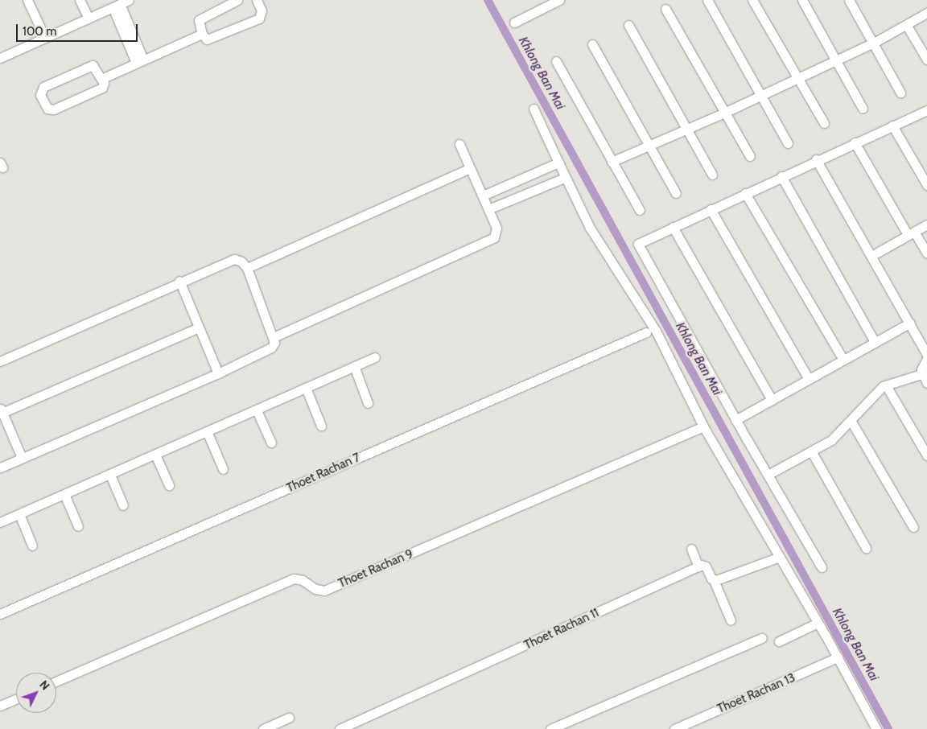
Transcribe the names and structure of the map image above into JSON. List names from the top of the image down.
{
  "streets": {
    "street": [
      "Thoet Rachan 7",
      "Thoet Rachan 9",
      "Thoet Rachan 11",
      "Thoet Rachan 13"
    ]
  },
  "water": ["Khlong Ban Mai"],
  "scale_bar": "100 m",
  "north": "top right"
}
